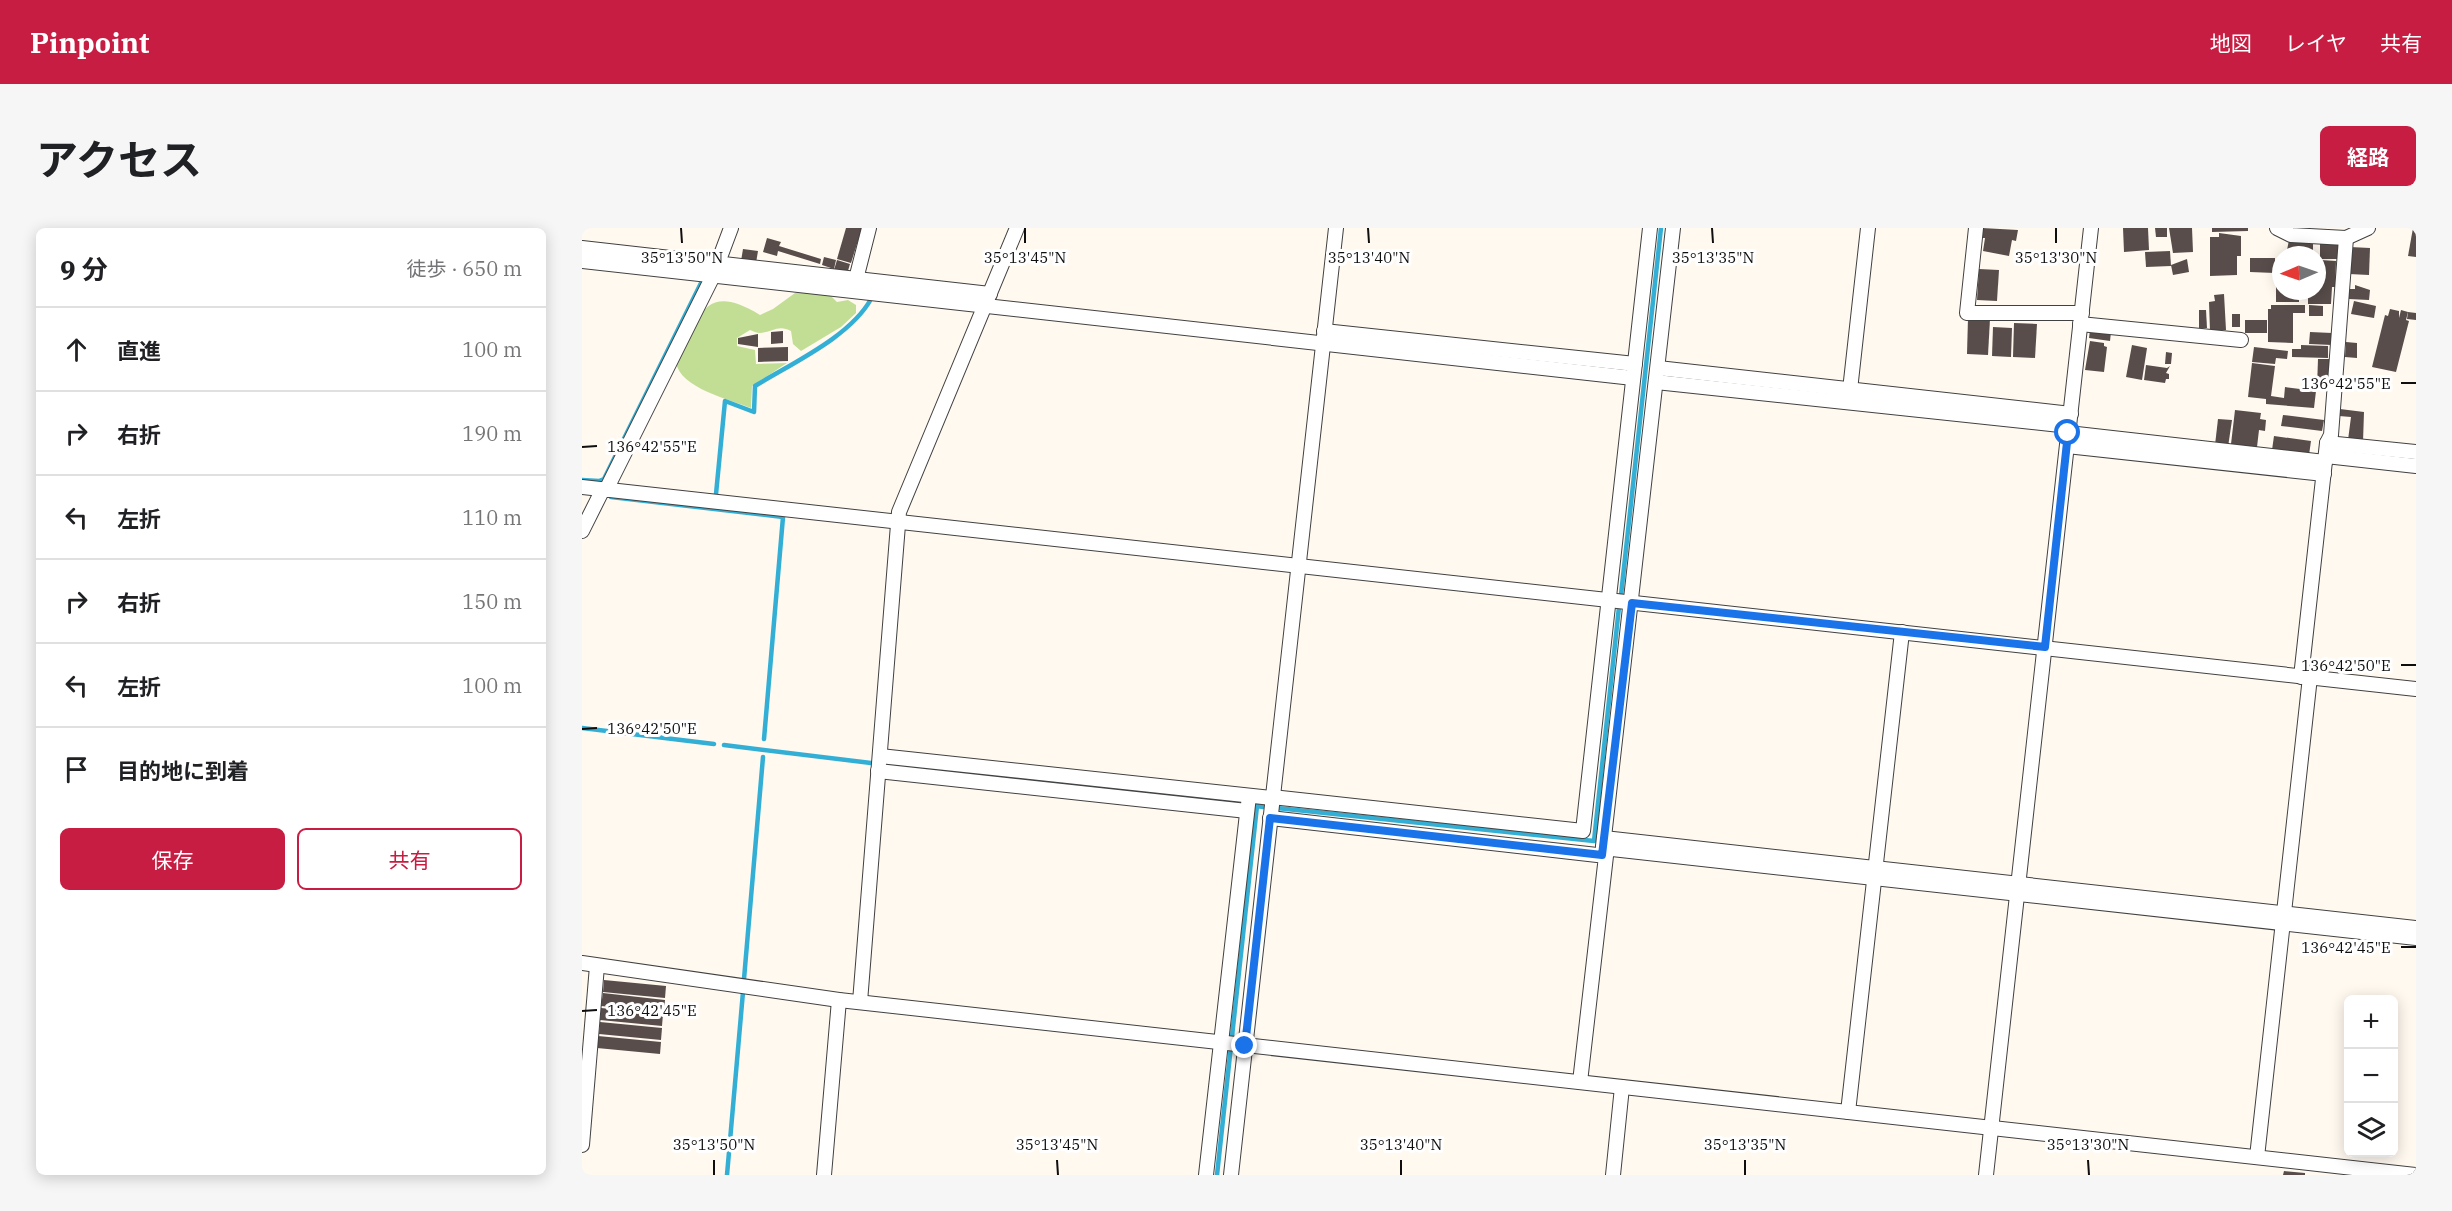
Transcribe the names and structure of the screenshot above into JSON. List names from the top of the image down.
{
  "north": "left",
  "page": {
    "header": "Pinpoint",
    "nav": ["地図", "レイヤ", "共有"],
    "title": "アクセス",
    "buttons": [
      "経路",
      ["保存", "共有"]
    ],
    "heading": ["9 分", "徒歩 · 650 m"],
    "list": [
      ["直進", "100 m"],
      ["右折", "190 m"],
      ["左折", "110 m"],
      ["右折", "150 m"],
      ["左折", "100 m"],
      "目的地に到着"
    ],
    "map_buttons": ["+", "−"]
  },
  "coordinates": [
    "35°13'50\"N",
    "35°13'45\"N",
    "35°13'40\"N",
    "35°13'35\"N",
    "35°13'30\"N",
    "136°42'55\"E",
    "136°42'50\"E",
    "136°42'45\"E"
  ]
}
